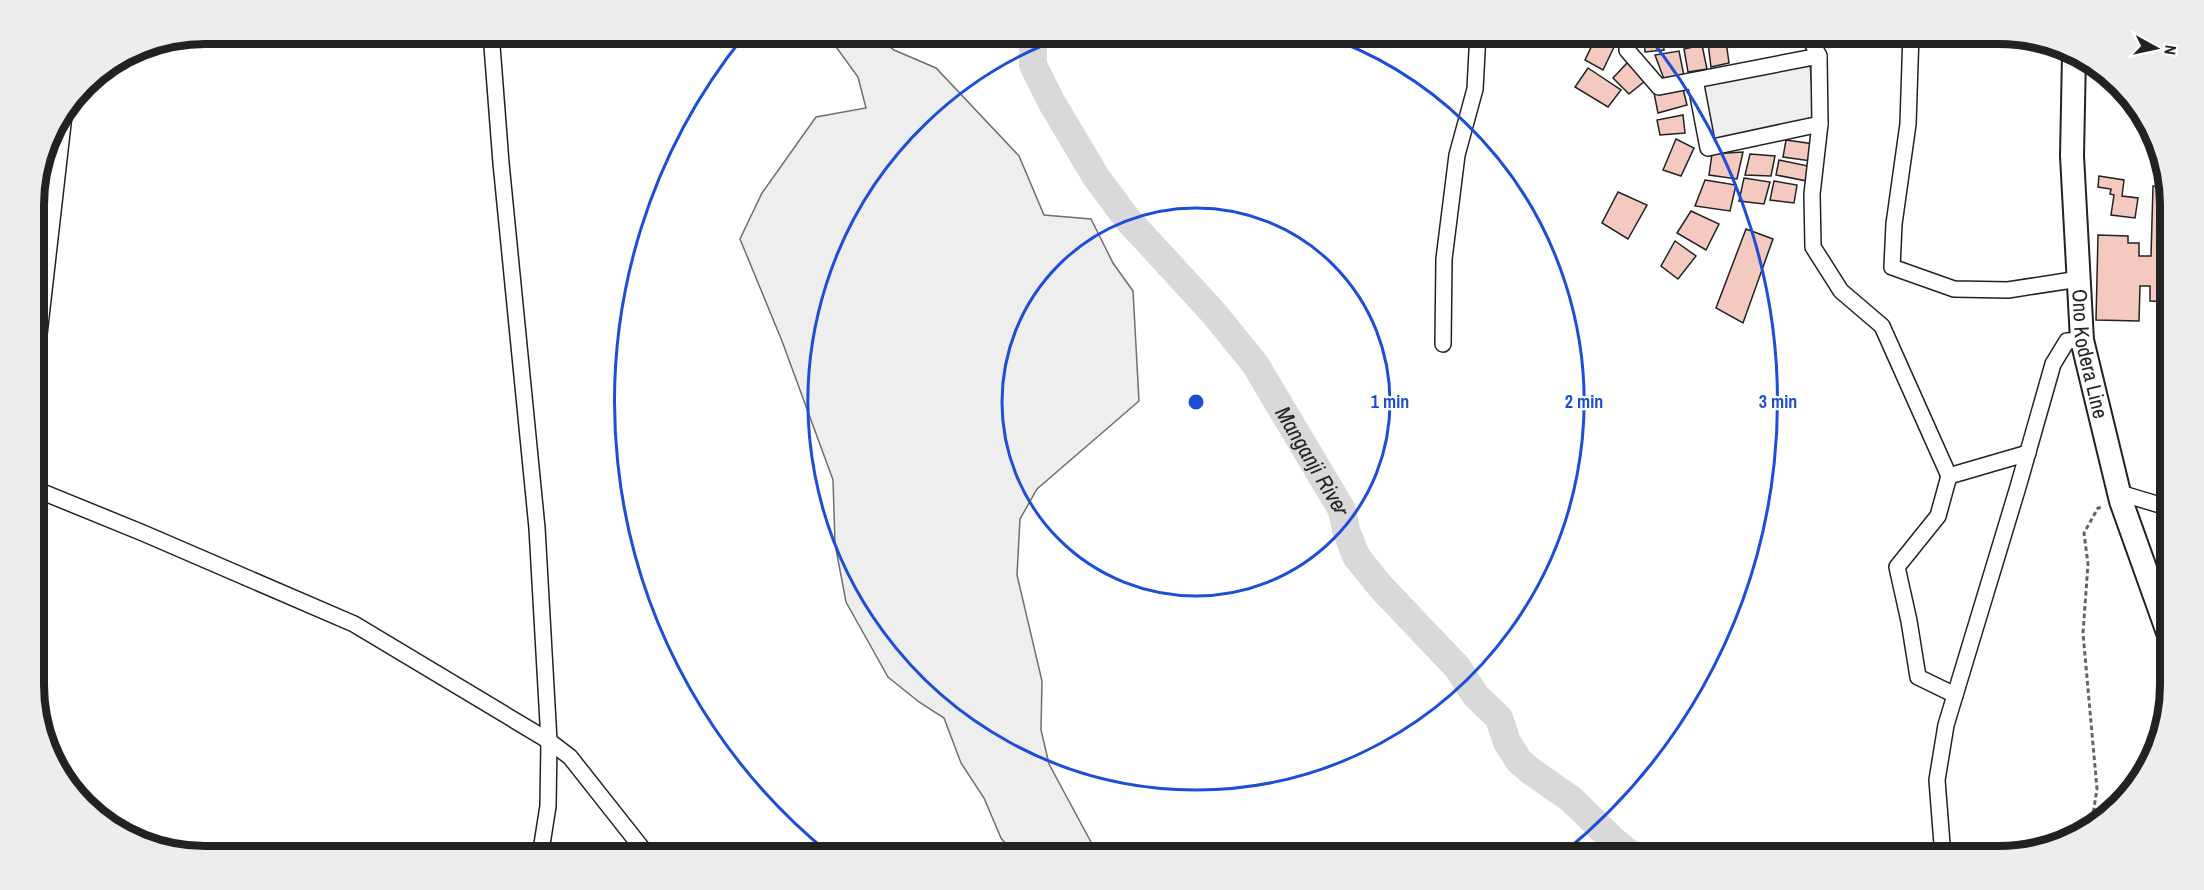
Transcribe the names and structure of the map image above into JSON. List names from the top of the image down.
{
  "streets": {
    "main road": ["Ono Kodera Line"]
  },
  "water": ["Manganji River"],
  "north": "right",
  "rings": ["1 min", "2 min", "3 min"]
}
